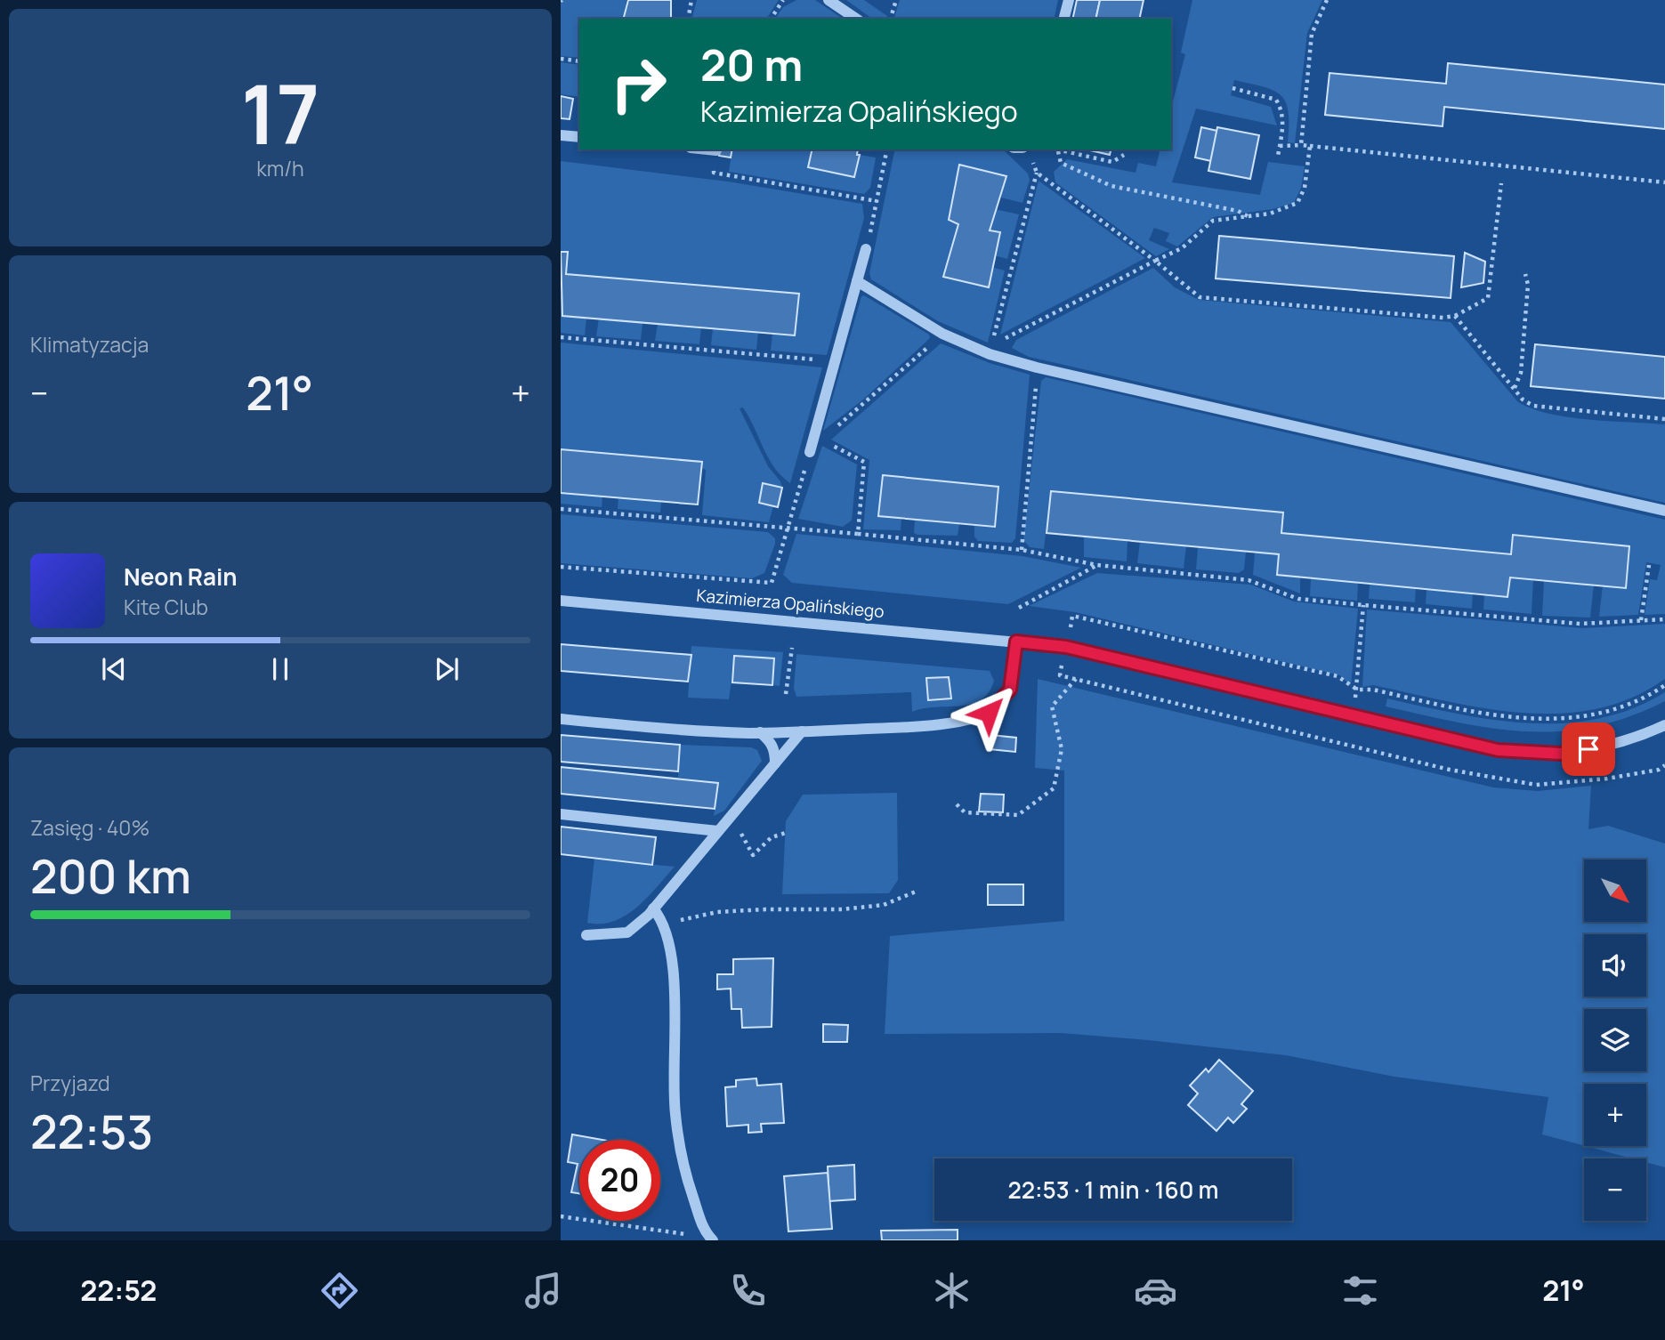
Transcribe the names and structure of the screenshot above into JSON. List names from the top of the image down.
{
  "streets": {
    "street": ["Kazimierza Opalińskiego"]
  },
  "north": "bottom right",
  "page": {
    "tile": [
      ["17", "km/h"],
      "Klimatyzacja",
      ["Zasięg · 40%", "200 km"],
      ["Przyjazd", "22:53"]
    ],
    "turn": ["20 m", "Kazimierza Opalińskiego"],
    "heat": ["−", "21°", "+"],
    "song": ["Neon Rain", "Kite Club"],
    "map_buttons": ["+", "−"],
    "limit": "20",
    "trip": "22:53 · 1 min · 160 m",
    "tabs": ["22:52", "21°"]
  }
}
